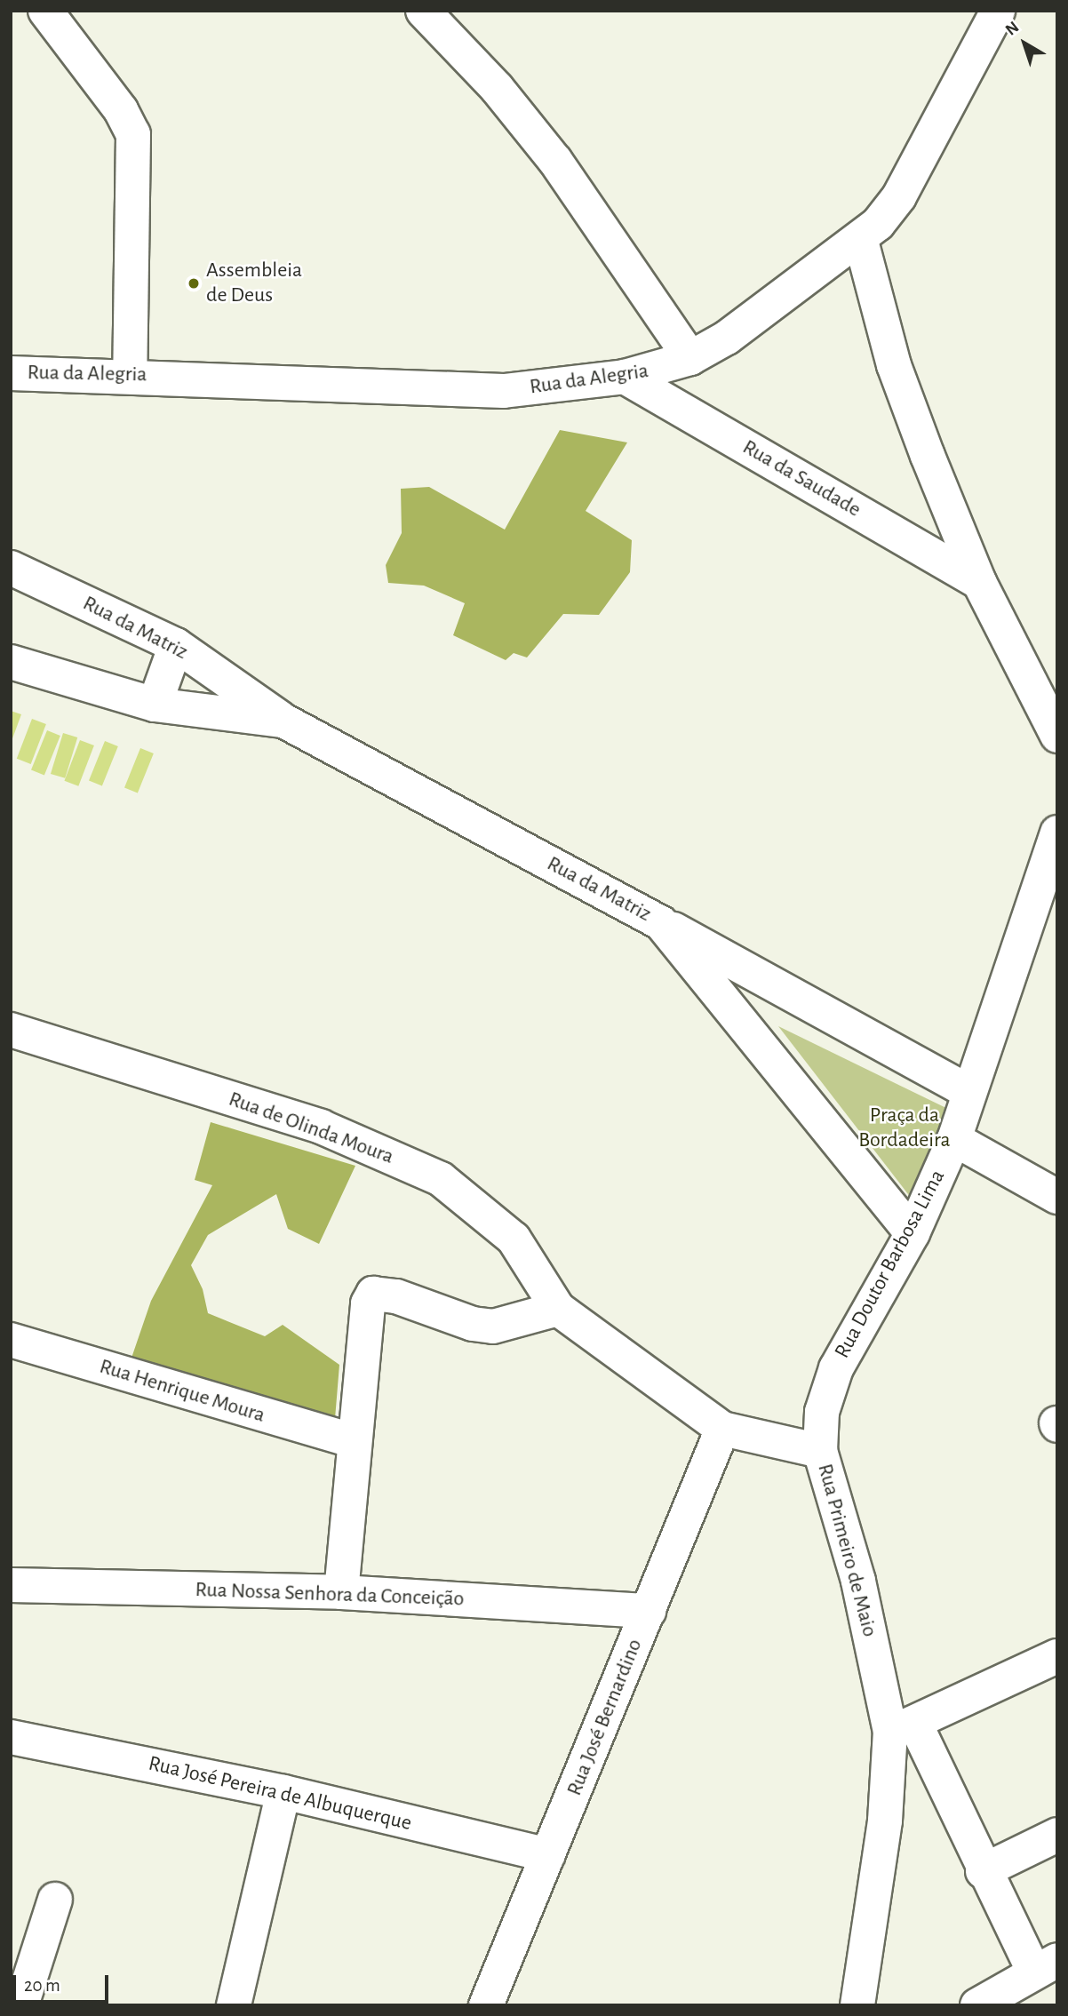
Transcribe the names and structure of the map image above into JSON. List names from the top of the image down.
{
  "streets": {
    "street": [
      "Rua da Alegria",
      "Rua da Saudade",
      "Rua da Matriz",
      "Rua de Olinda Moura",
      "Rua Doutor Barbosa Lima",
      "Rua Henrique Moura",
      "Rua Primeiro de Maio",
      "Rua Nossa Senhora da Conceição",
      "Rua José Bernardino",
      "Rua José Pereira de Albuquerque"
    ]
  },
  "crossings": [
    ["Rua da Alegria", "Rua da Saudade"],
    ["Rua da Matriz", "Rua Doutor Barbosa Lima"],
    ["Rua de Olinda Moura", "Rua Primeiro de Maio"],
    ["Rua Doutor Barbosa Lima", "Rua Primeiro de Maio"],
    ["Rua Primeiro de Maio", "Rua José Bernardino"],
    ["Rua Nossa Senhora da Conceição", "Rua José Bernardino"],
    ["Rua José Bernardino", "Rua José Pereira de Albuquerque"]
  ],
  "parks": ["Praça da Bordadeira"],
  "places": ["Assembleia de Deus"],
  "scale_bar": "20 m",
  "north": "top left"
}
